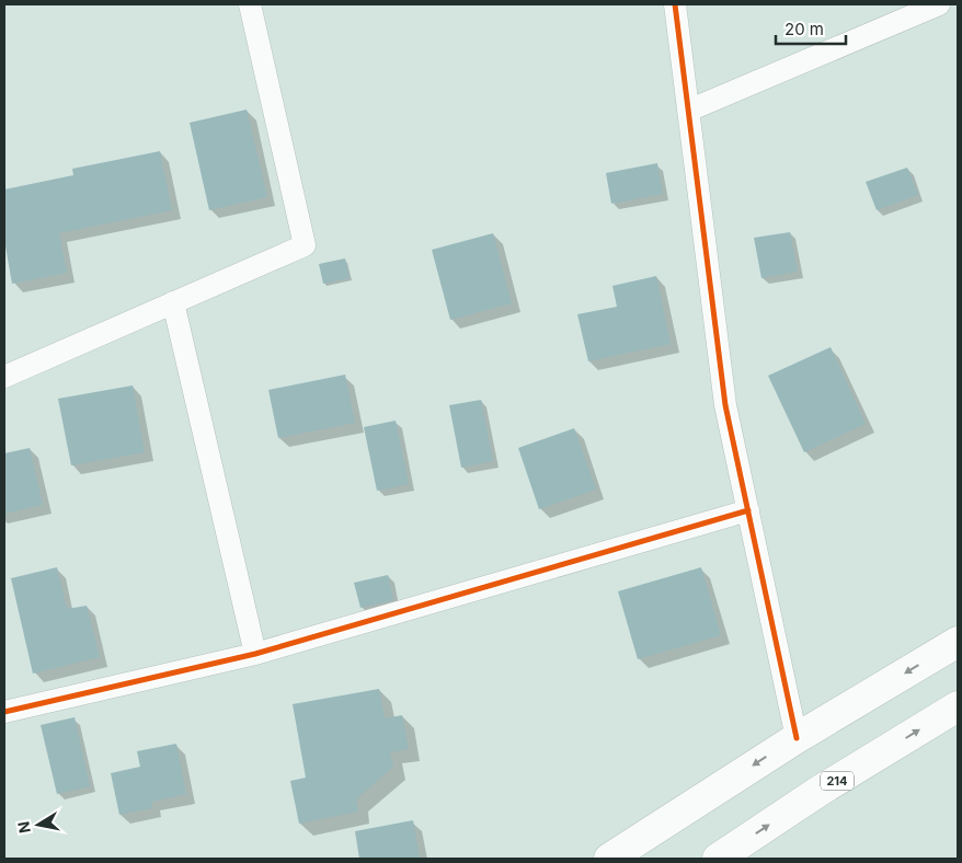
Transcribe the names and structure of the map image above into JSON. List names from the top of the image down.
{
  "streets": {
    "highway": ["214"]
  },
  "scale_bar": "20 m",
  "north": "left"
}
